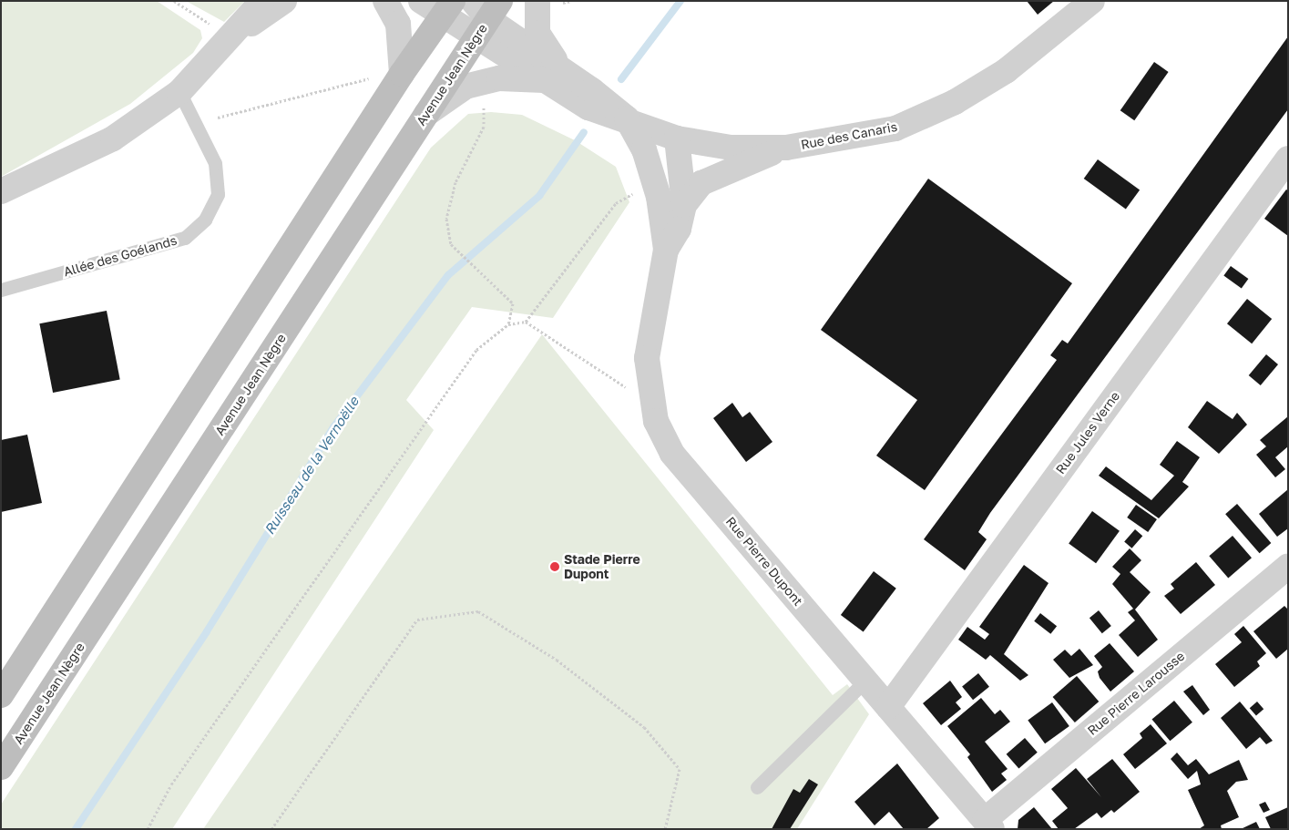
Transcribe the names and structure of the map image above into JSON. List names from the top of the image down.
{
  "streets": {
    "main road": ["Avenue Jean Nègre"],
    "street": [
      "Rue des Canaris",
      "Rue Jules Verne",
      "Rue Pierre Dupont",
      "Rue Pierre Larousse"
    ],
    "lane": ["Allée des Goélands"]
  },
  "crossings": [
    ["Avenue Jean Nègre", "Rue des Canaris"],
    ["Rue Jules Verne", "Rue Pierre Dupont"],
    ["Rue Pierre Dupont", "Rue Pierre Larousse"]
  ],
  "water": ["Ruisseau de la Vernoëlle"],
  "places": ["Stade Pierre Dupont"]
}
